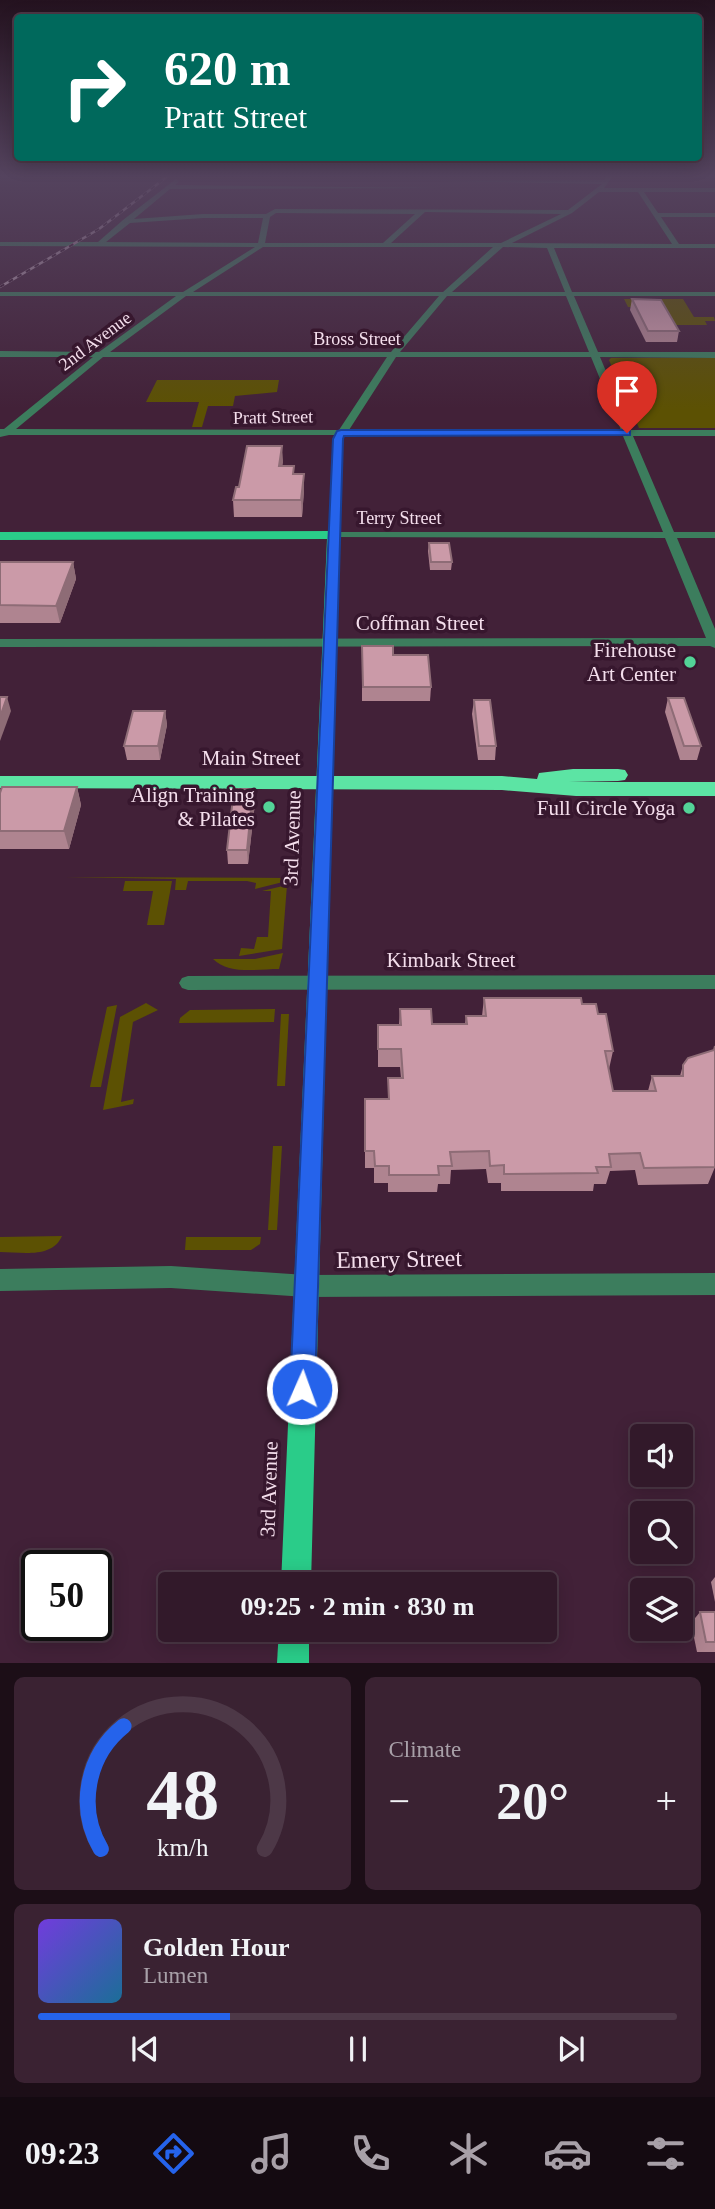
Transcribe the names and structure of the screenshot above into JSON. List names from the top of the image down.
{
  "streets": {
    "highway": ["Main Street"],
    "main road": ["Terry Street", "3rd Avenue"],
    "street": [
      "Bross Street",
      "2nd Avenue",
      "Pratt Street",
      "Coffman Street",
      "Kimbark Street",
      "Emery Street"
    ]
  },
  "crossings": [
    ["Bross Street", "2nd Avenue"],
    ["Bross Street", "3rd Avenue"],
    ["2nd Avenue", "Pratt Street"],
    ["Pratt Street", "3rd Avenue"],
    ["Terry Street", "3rd Avenue"],
    ["Coffman Street", "3rd Avenue"],
    ["Main Street", "3rd Avenue"],
    ["3rd Avenue", "Kimbark Street"],
    ["3rd Avenue", "Emery Street"]
  ],
  "places": ["Firehouse Art Center", "Align Training & Pilates", "Full Circle Yoga"],
  "page": {
    "turn": ["620 m", "Pratt Street"],
    "limit": "50",
    "trip": "09:25 · 2 min · 830 m",
    "tile": "Climate",
    "heat": ["−", "20°", "+"],
    "song": ["Golden Hour", "Lumen"],
    "tabs": "09:23",
    "gauge": ["48", "km/h"]
  }
}
